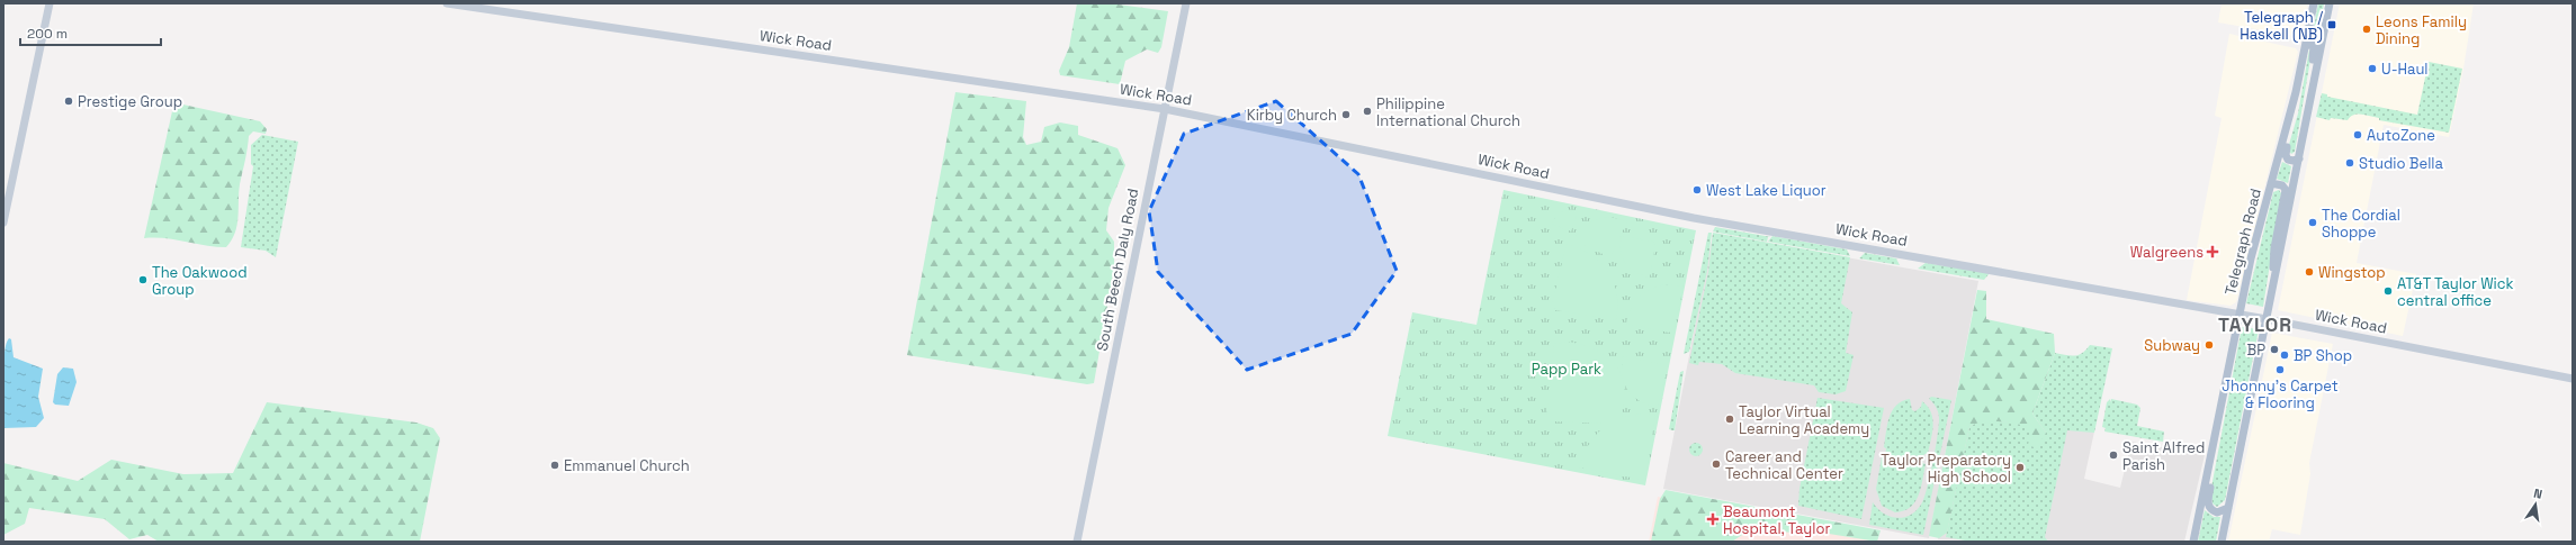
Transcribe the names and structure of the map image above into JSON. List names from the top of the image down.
{
  "streets": {
    "main road": ["Telegraph Road"],
    "street": ["Wick Road", "South Beech Daly Road"]
  },
  "crossings": [
    ["Wick Road", "Telegraph Road"],
    ["Wick Road", "South Beech Daly Road"]
  ],
  "districts": ["TAYLOR"],
  "parks": ["Papp Park"],
  "places": {
    "transit": ["Telegraph / Haskell (NB)"],
    "other": [
      "Leons Family Dining",
      "U-Haul",
      "Prestige Group",
      "Philippine International Church",
      "Kirby Church",
      "AutoZone",
      "Studio Bella",
      "West Lake Liquor",
      "The Cordial Shoppe",
      "Wingstop",
      "The Oakwood Group",
      "AT&T Taylor Wick central office",
      "Subway",
      "BP",
      "BP Shop",
      "Jhonny's Carpet & Flooring",
      "Taylor Virtual Learning Academy",
      "Saint Alfred Parish",
      "Career and Technical Center",
      "Emmanuel Church",
      "Taylor Preparatory High School"
    ],
    "health": ["Walgreens", "Beaumont Hospital, Taylor"]
  },
  "scale_bar": "200 m",
  "north": "top"
}
